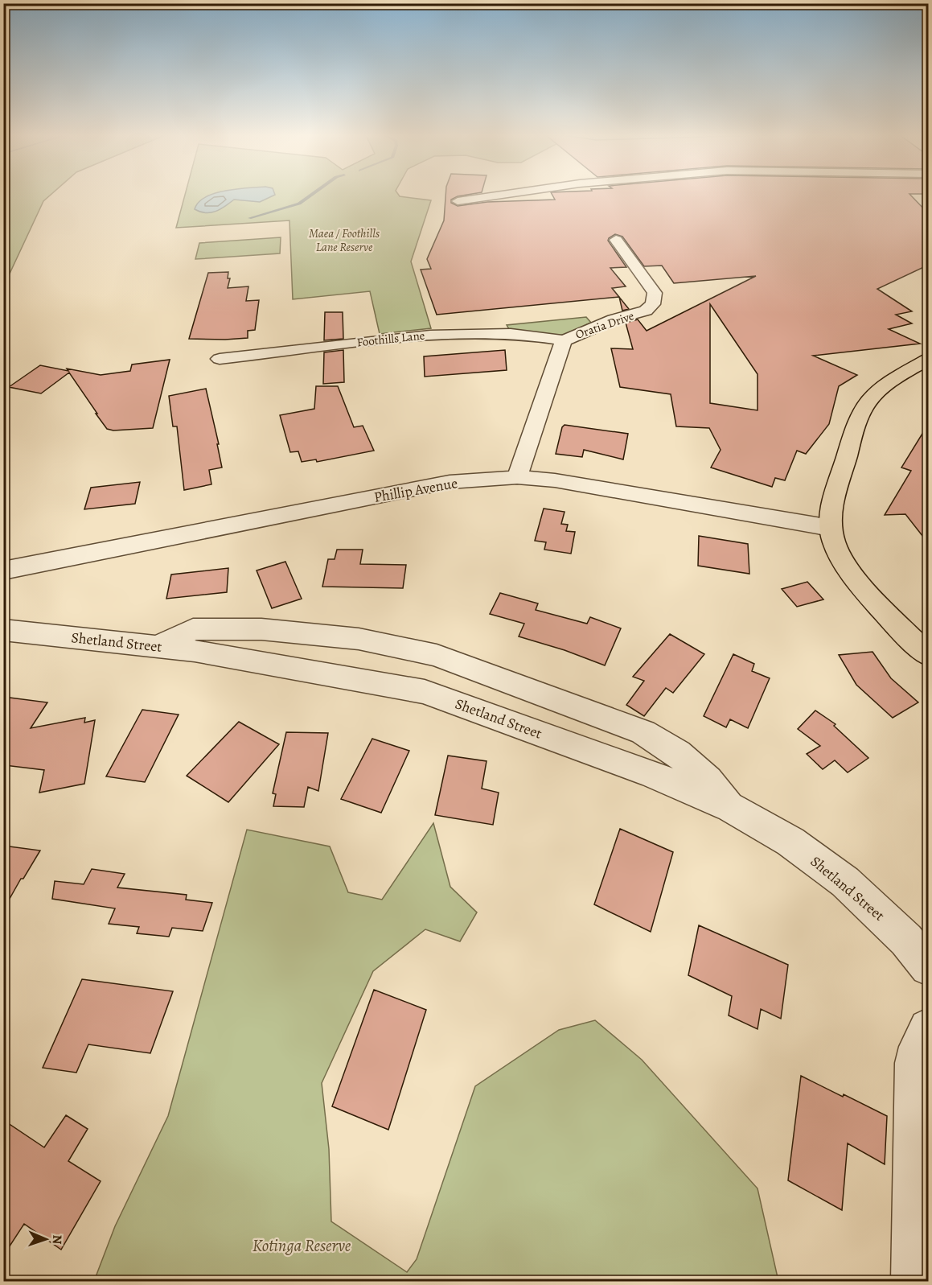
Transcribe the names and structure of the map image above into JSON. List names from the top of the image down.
{
  "streets": {
    "street": [
      "Oratia Drive",
      "Foothills Lane",
      "Phillip Avenue",
      "Shetland Street"
    ]
  },
  "crossings": [
    ["Oratia Drive", "Foothills Lane"],
    ["Oratia Drive", "Phillip Avenue"]
  ],
  "parks": ["Maea / Foothills Lane Reserve", "Kotinga Reserve"],
  "north": "right"
}
